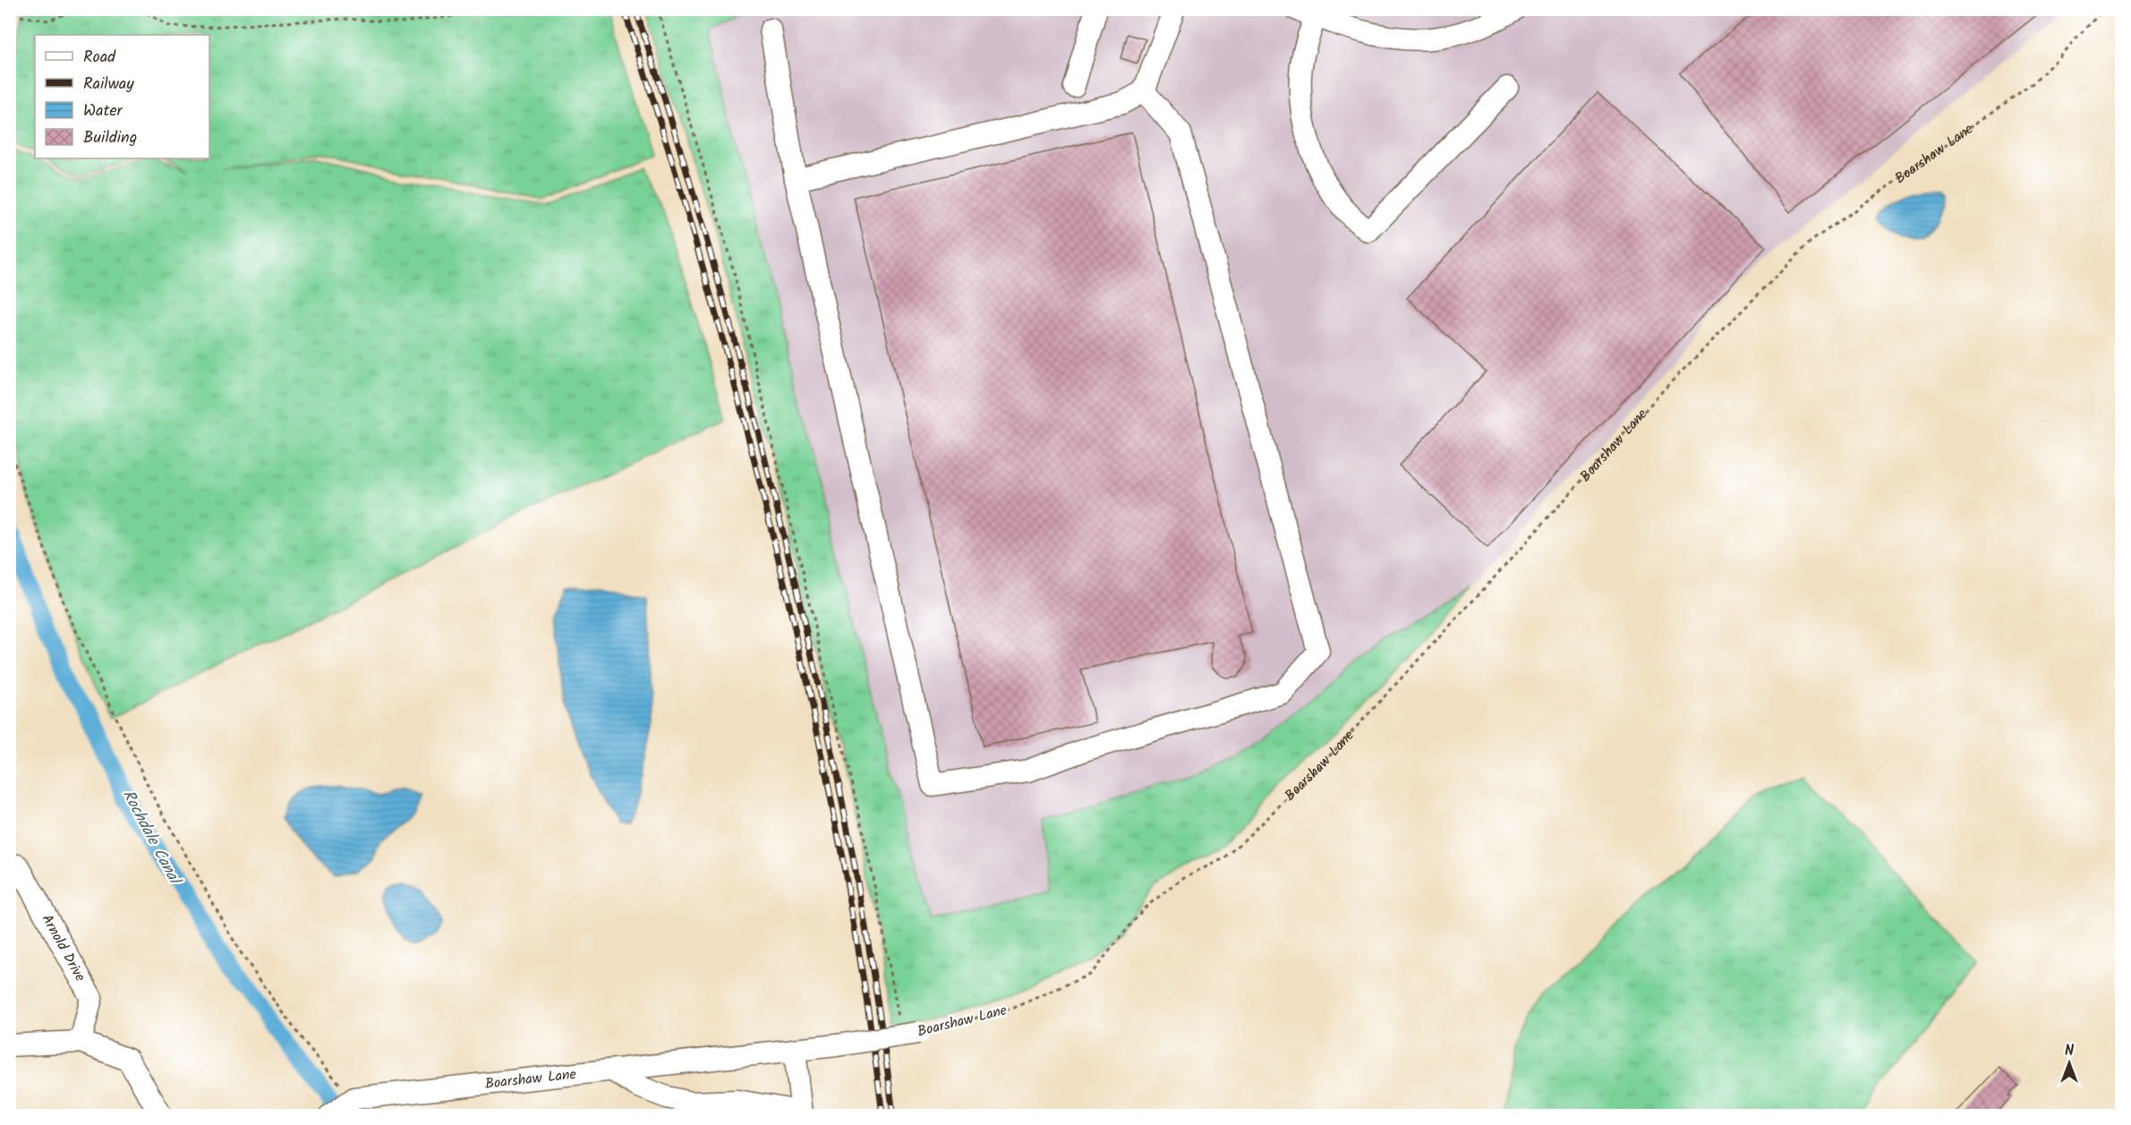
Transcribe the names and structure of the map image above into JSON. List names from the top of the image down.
{
  "streets": {
    "street": ["Boarshaw Lane", "Arnold Drive"]
  },
  "water": ["Rochdale Canal"],
  "legend": [
    "Road",
    "Railway",
    "Water",
    "Building"
  ],
  "north": "top"
}
